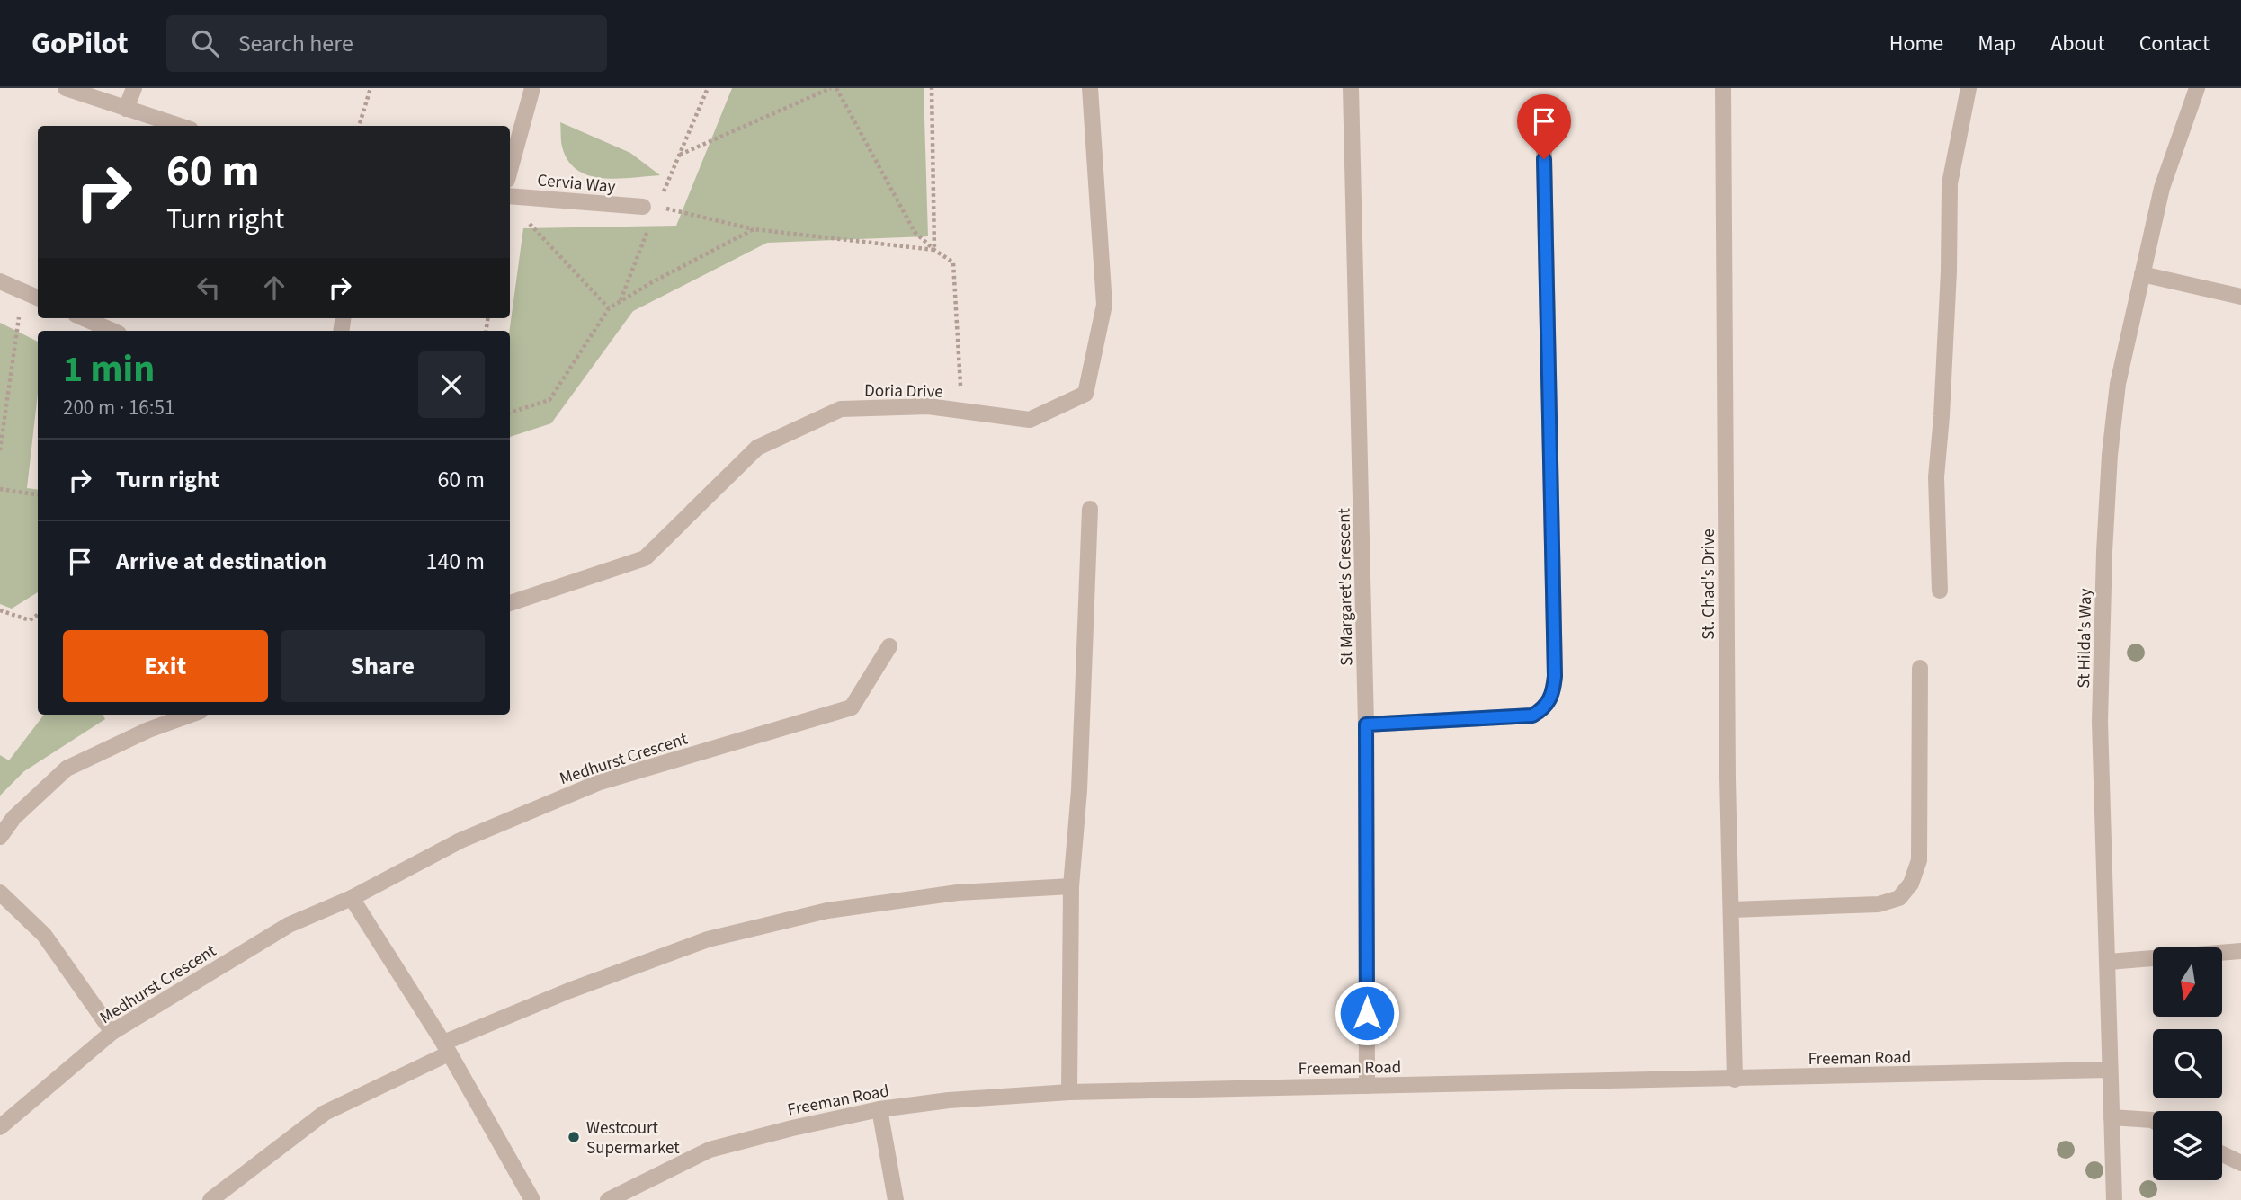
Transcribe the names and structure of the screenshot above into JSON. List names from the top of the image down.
{
  "streets": {
    "street": [
      "Cervia Way",
      "Doria Drive",
      "St. Chad's Drive",
      "St Margaret's Crescent",
      "St Hilda's Way",
      "Medhurst Crescent",
      "Freeman Road"
    ]
  },
  "crossings": [
    ["St. Chad's Drive", "Freeman Road"],
    ["St Margaret's Crescent", "Freeman Road"],
    ["St Hilda's Way", "Freeman Road"]
  ],
  "places": ["Westcourt Supermarket"],
  "north": "bottom",
  "page": {
    "header": "GoPilot",
    "search": "Search here",
    "nav": [
      "Home",
      "Map",
      "About",
      "Contact"
    ],
    "turn": ["60 m", "Turn right"],
    "heading": ["1 min", "200 m · 16:51"],
    "list": [
      {
        "name": "Turn right",
        "value": "60 m"
      },
      {
        "name": "Arrive at destination",
        "value": "140 m"
      }
    ],
    "buttons": ["Exit", "Share"]
  }
}
